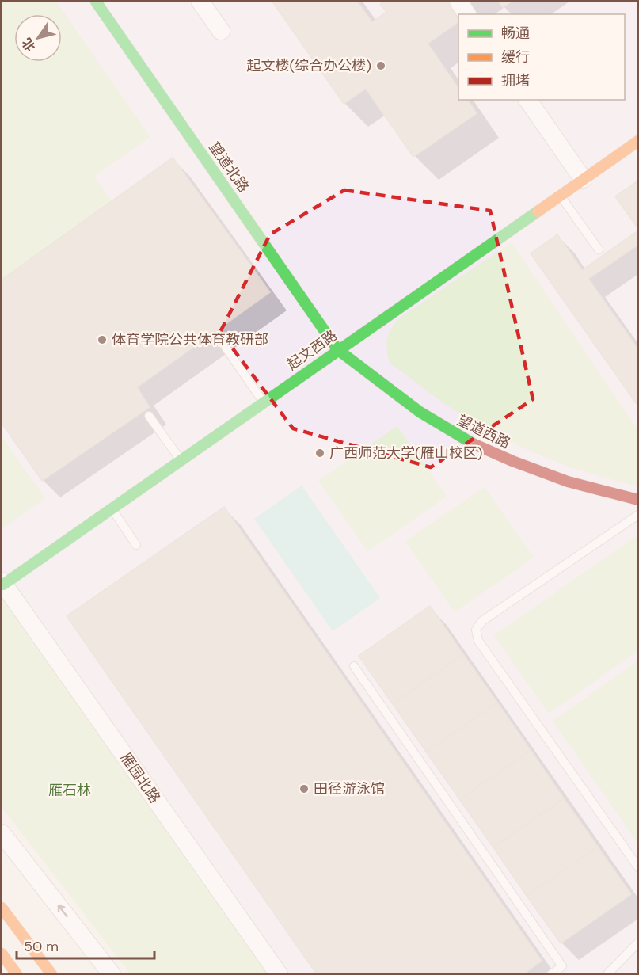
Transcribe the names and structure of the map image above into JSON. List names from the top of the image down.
{
  "streets": {
    "street": [
      "望道北路",
      "起文西路",
      "望道西路",
      "雁园北路"
    ]
  },
  "crossings": [
    ["望道北路", "起文西路"],
    ["望道北路", "望道西路"],
    ["起文西路", "望道西路"],
    ["起文西路", "雁园北路"]
  ],
  "parks": ["雁石林"],
  "places": [
    "起文楼(综合办公楼)",
    "体育学院公共体育教研部",
    "广西师范大学(雁山校区)",
    "田径游泳馆"
  ],
  "legend": ["畅通", "缓行", "拥堵"],
  "scale_bar": "50 m",
  "north": "bottom left"
}
